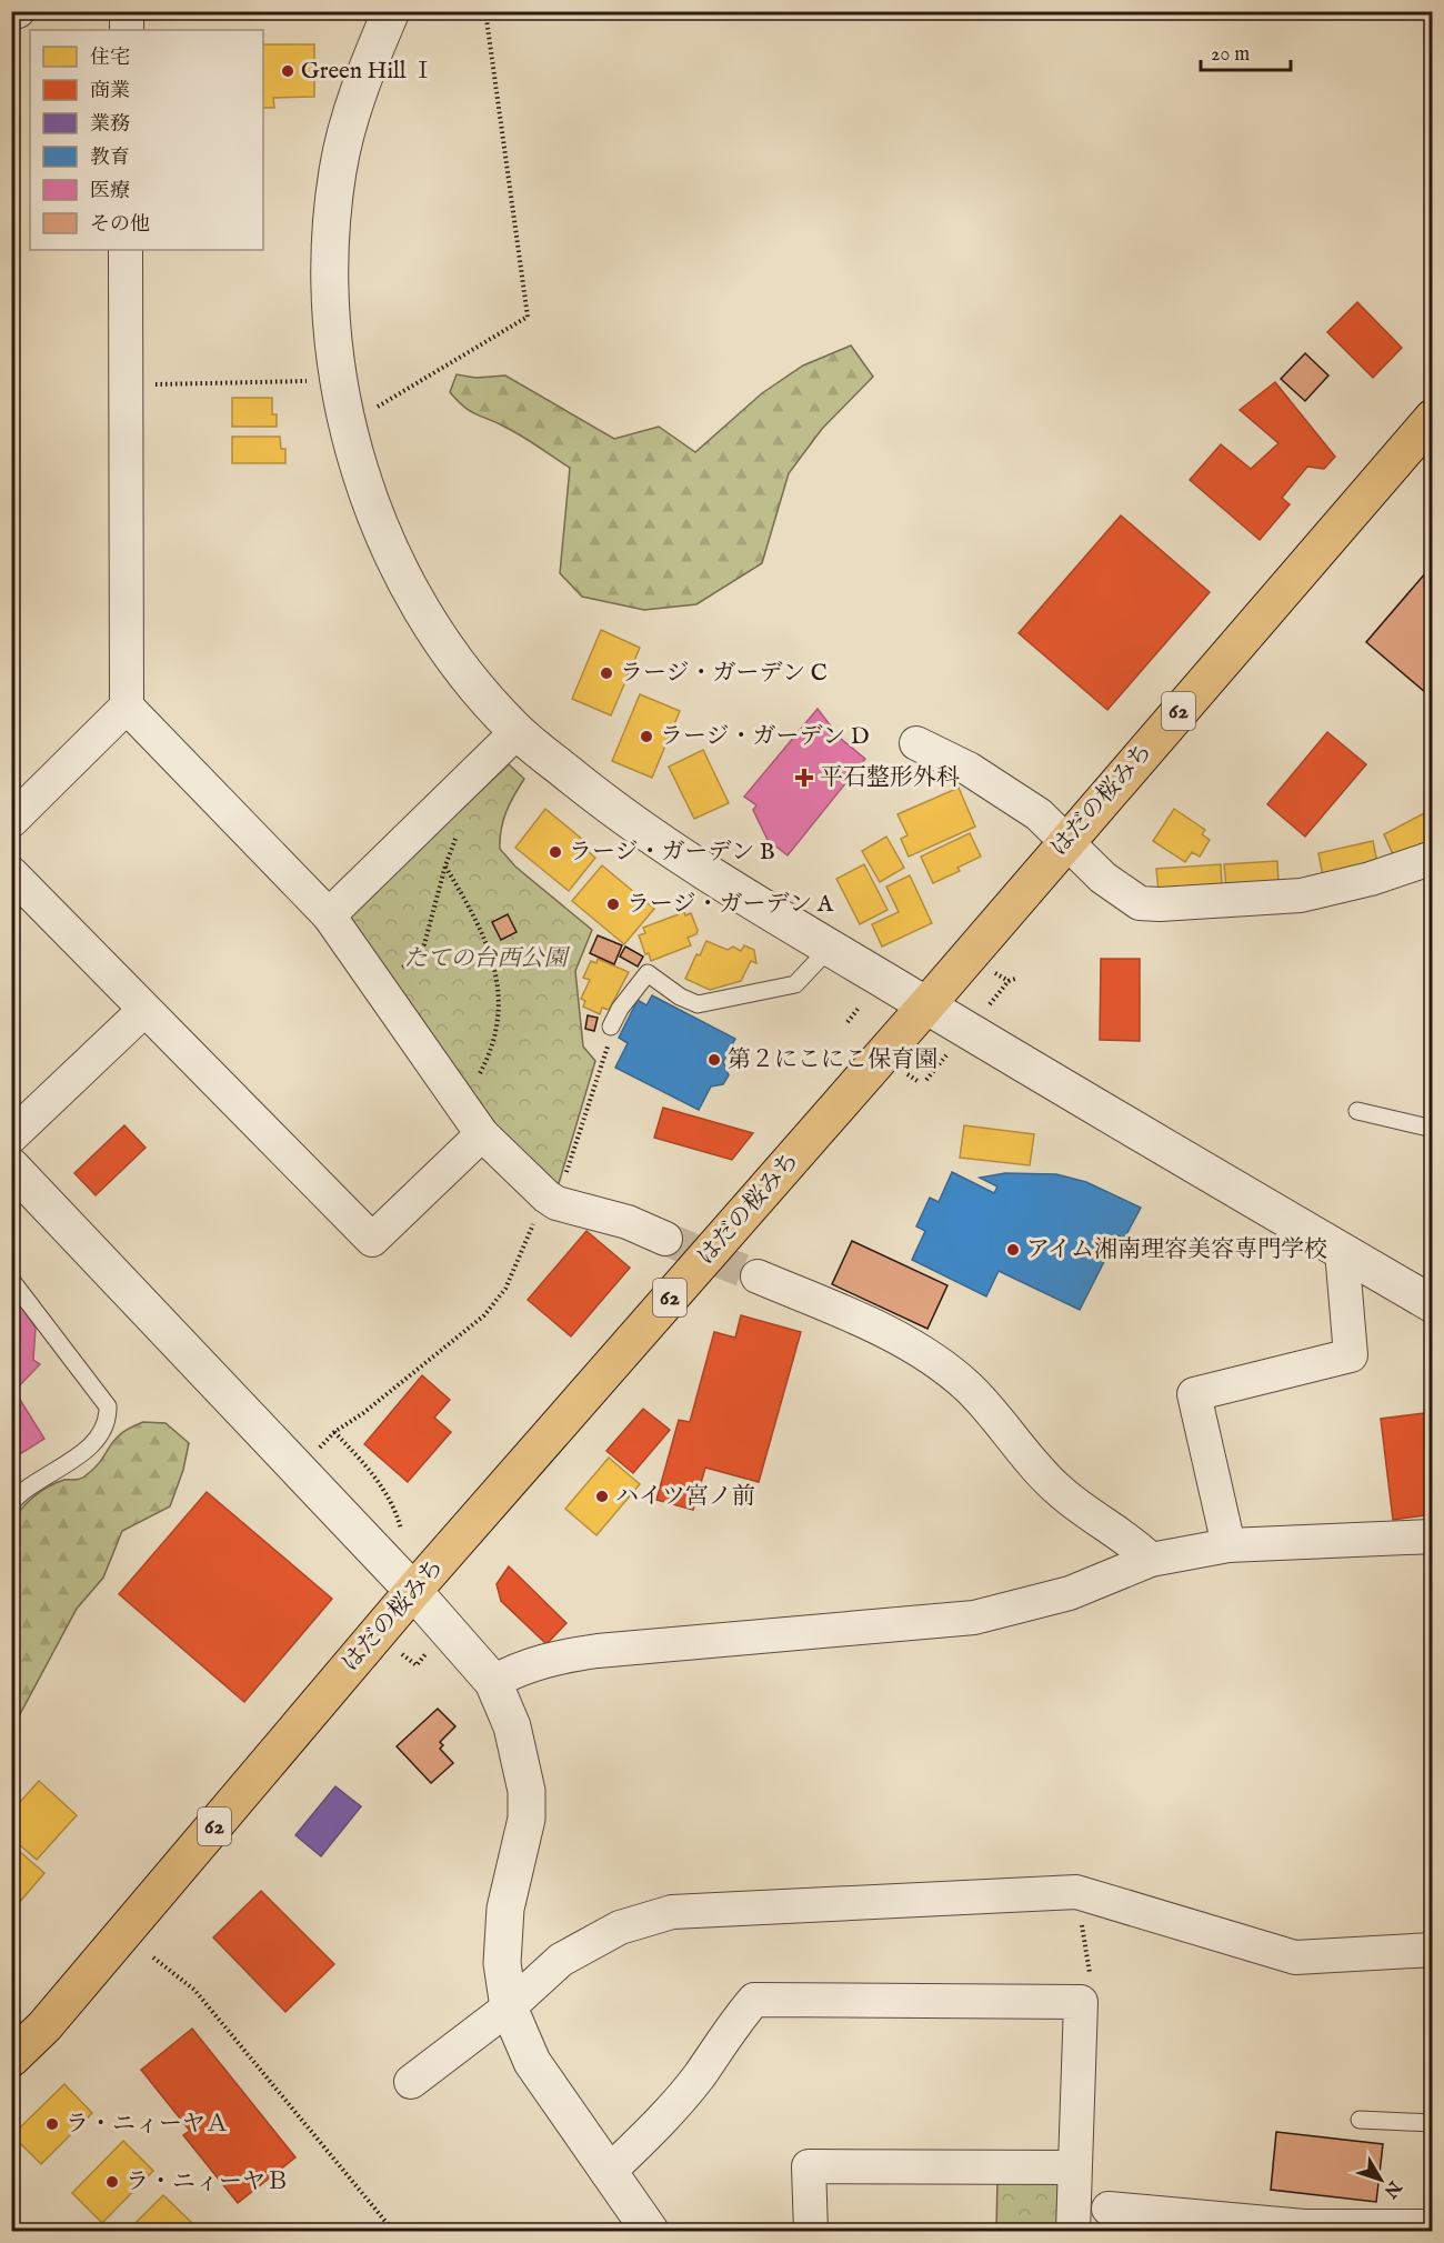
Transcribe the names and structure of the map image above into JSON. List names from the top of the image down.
{
  "streets": {
    "main road": ["62", "はだの桜みち"]
  },
  "parks": ["たての台西公園"],
  "places": {
    "other": [
      "Green Hill Ⅰ",
      "ラージ・ガーデン C",
      "ラージ・ガーデン D",
      "ラージ・ガーデン B",
      "ラージ・ガーデン A",
      "第２にこにこ保育園",
      "アイム湘南理容美容専門学校",
      "ハイツ宮ノ前",
      "ラ・ニィーヤＡ",
      "ラ・ニィーヤＢ"
    ],
    "health": ["平石整形外科"]
  },
  "legend": [
    "住宅",
    "商業",
    "業務",
    "教育",
    "医療",
    "その他"
  ],
  "scale_bar": "20 m",
  "north": "bottom right"
}
